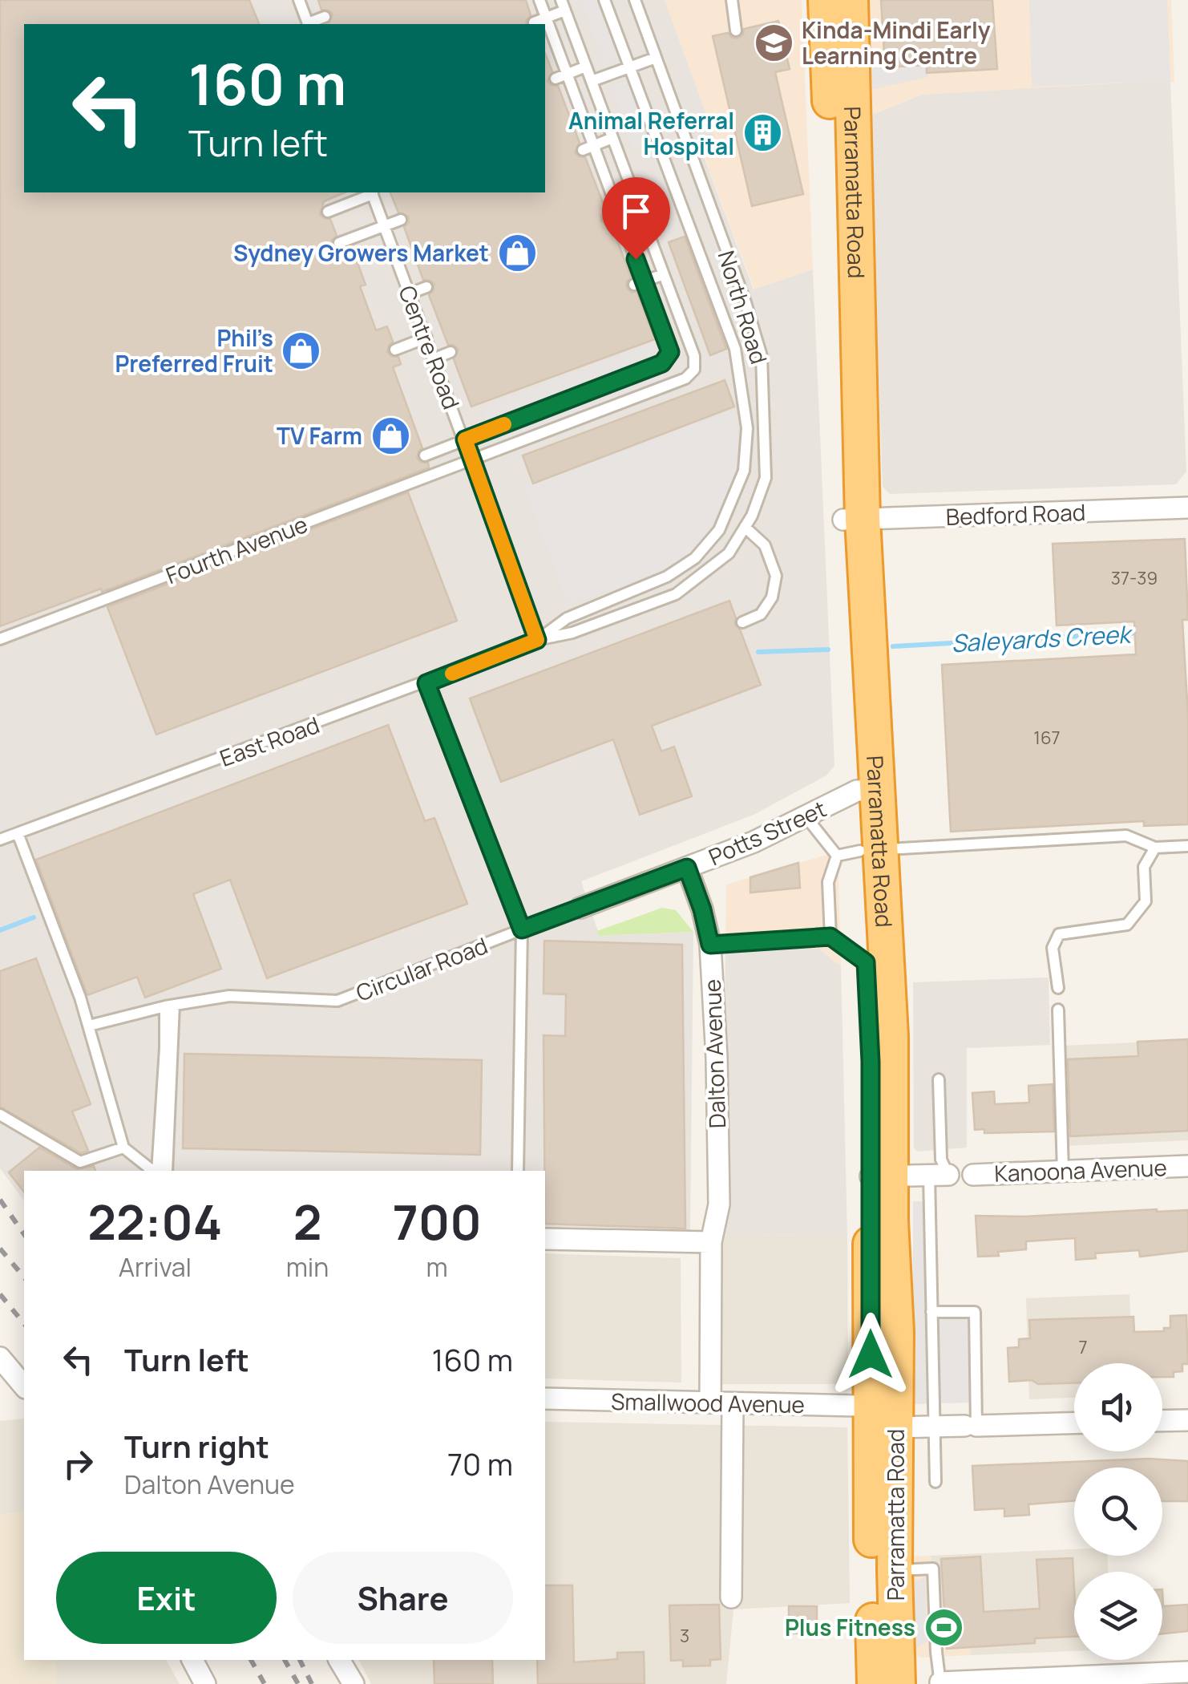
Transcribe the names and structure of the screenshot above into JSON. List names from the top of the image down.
{
  "streets": {
    "highway": ["Parramatta Road"],
    "street": [
      "Bedford Road",
      "Potts Street",
      "Dalton Avenue",
      "Kanoona Avenue",
      "Smallwood Avenue"
    ],
    "lane": [
      "North Road",
      "Centre Road",
      "Fourth Avenue",
      "East Road",
      "Circular Road"
    ]
  },
  "crossings": [
    ["Parramatta Road", "Bedford Road"],
    ["Parramatta Road", "Potts Street"],
    ["Parramatta Road", "Smallwood Avenue"],
    ["North Road", "Centre Road"],
    ["North Road", "East Road"],
    ["Centre Road", "Fourth Avenue"],
    ["Centre Road", "East Road"],
    ["Potts Street", "Circular Road"],
    ["Potts Street", "Dalton Avenue"],
    ["Dalton Avenue", "Smallwood Avenue"]
  ],
  "water": ["Saleyards Creek"],
  "places": {
    "school or university": ["Kinda-Mindi Early Learning Centre"],
    "building": ["Animal Referral Hospital"],
    "shop": ["Sydney Growers Market", "Phil’s Preferred Fruit", "TV Farm"],
    "sports": ["Plus Fitness"]
  },
  "house_numbers": [
    "37-39",
    "167",
    "7",
    "3"
  ],
  "page": {
    "turn": ["160 m", "Turn left"],
    "eta": [
      "22:04",
      "Arrival",
      "2",
      "min",
      "700",
      "m"
    ],
    "list": [
      {
        "name": "Turn left",
        "value": "160 m"
      },
      {
        "name": "Turn right",
        "note": "Dalton Avenue",
        "value": "70 m"
      }
    ],
    "buttons": ["Exit", "Share"]
  }
}
